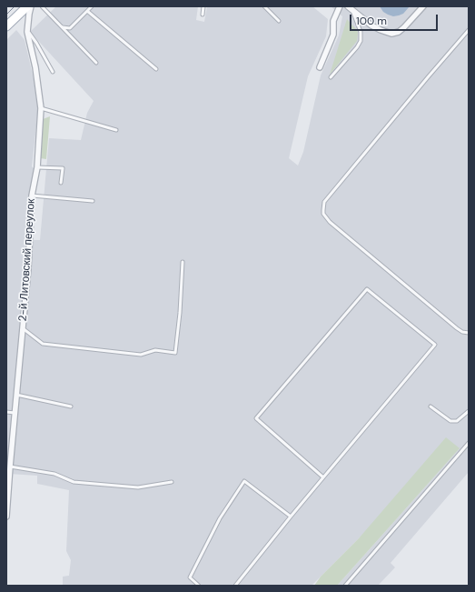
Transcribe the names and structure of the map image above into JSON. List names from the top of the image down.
{
  "streets": {
    "street": ["2-й Литовский переулок"]
  },
  "scale_bar": "100 m"
}
